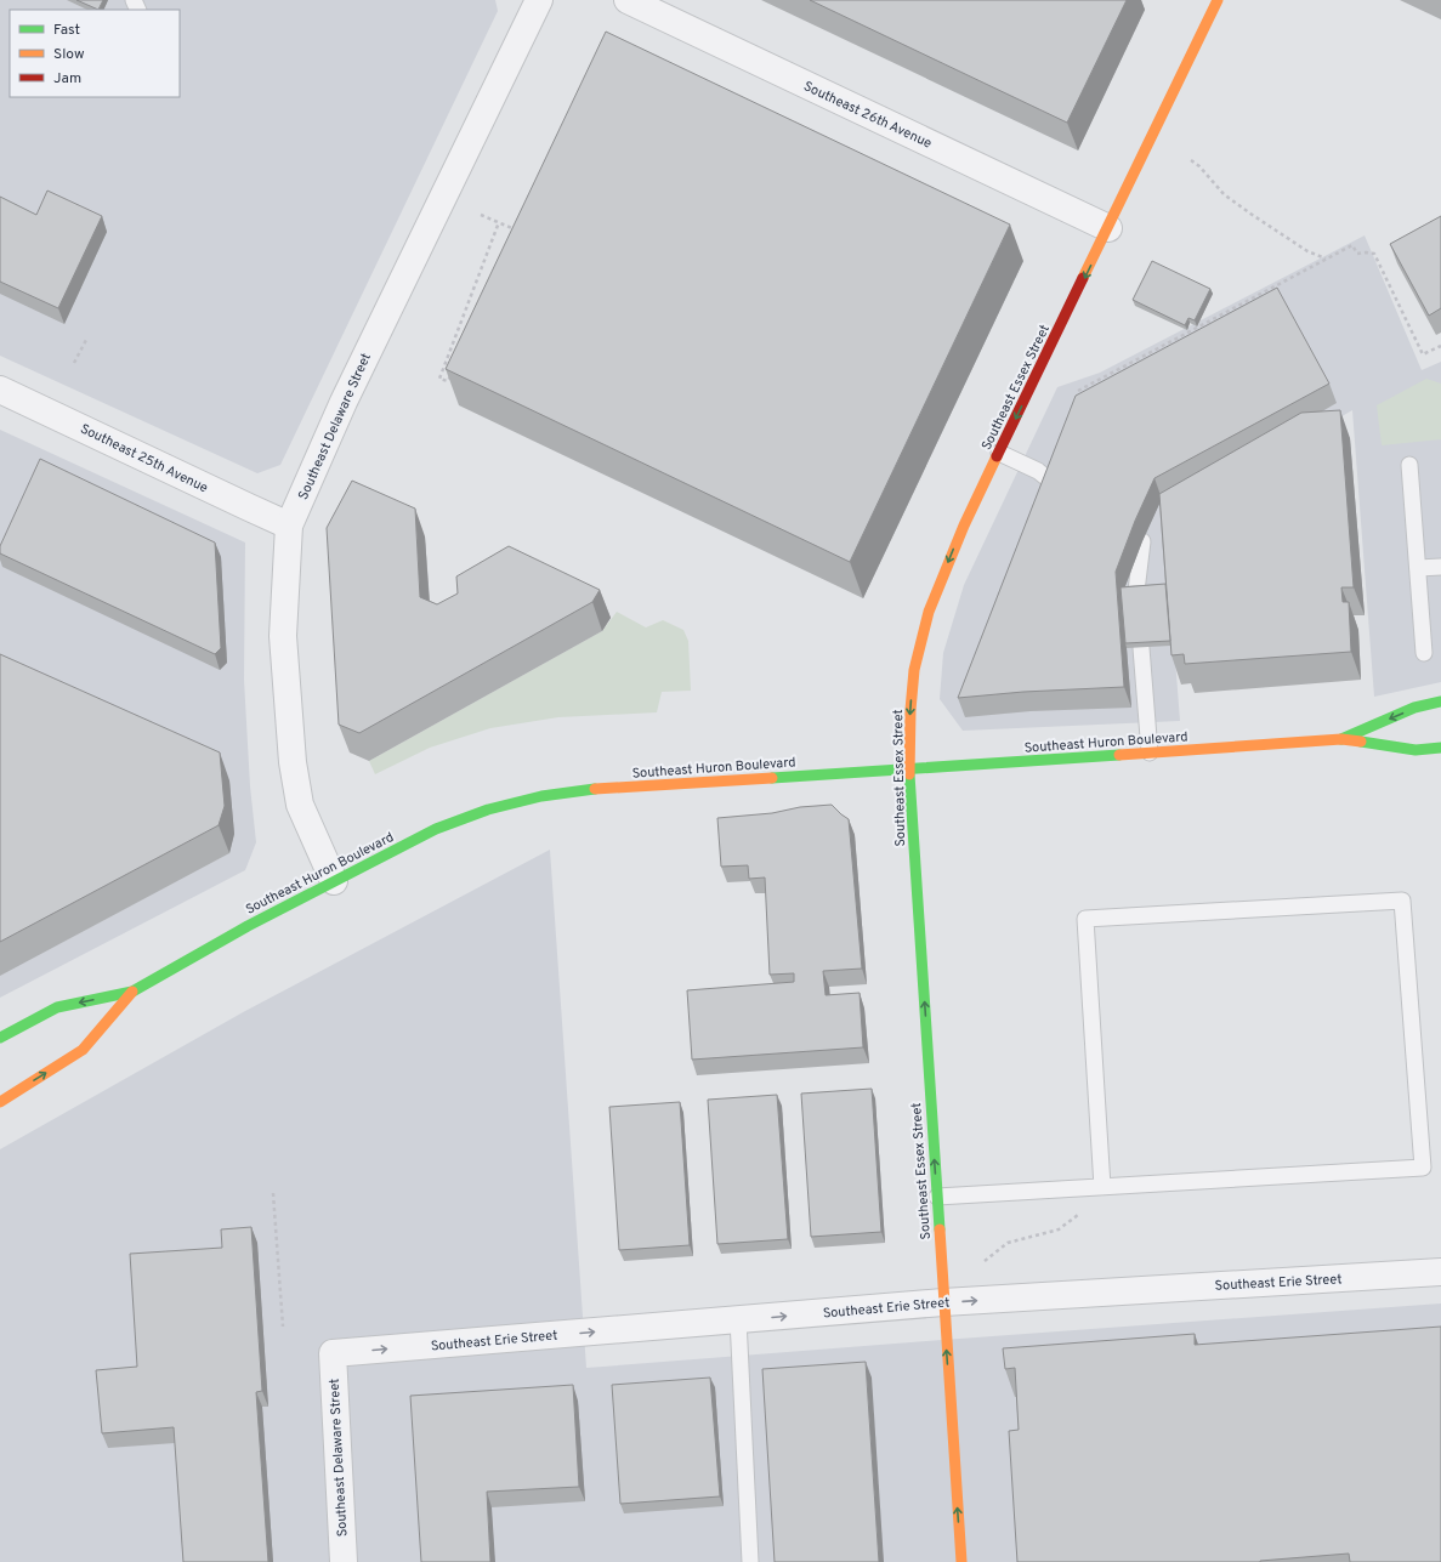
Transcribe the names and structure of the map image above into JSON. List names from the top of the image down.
{
  "streets": {
    "main road": ["Southeast Essex Street", "Southeast Huron Boulevard"],
    "street": [
      "Southeast 26th Avenue",
      "Southeast Delaware Street",
      "Southeast 25th Avenue",
      "Southeast Erie Street"
    ]
  },
  "crossings": [
    ["Southeast 26th Avenue", "Southeast Essex Street"],
    ["Southeast Essex Street", "Southeast Huron Boulevard"],
    ["Southeast Essex Street", "Southeast Erie Street"],
    ["Southeast Delaware Street", "Southeast 25th Avenue"],
    ["Southeast Delaware Street", "Southeast Huron Boulevard"],
    ["Southeast Delaware Street", "Southeast Erie Street"]
  ],
  "one_way": ["Southeast Erie Street"],
  "legend": ["Fast", "Slow", "Jam"]
}
